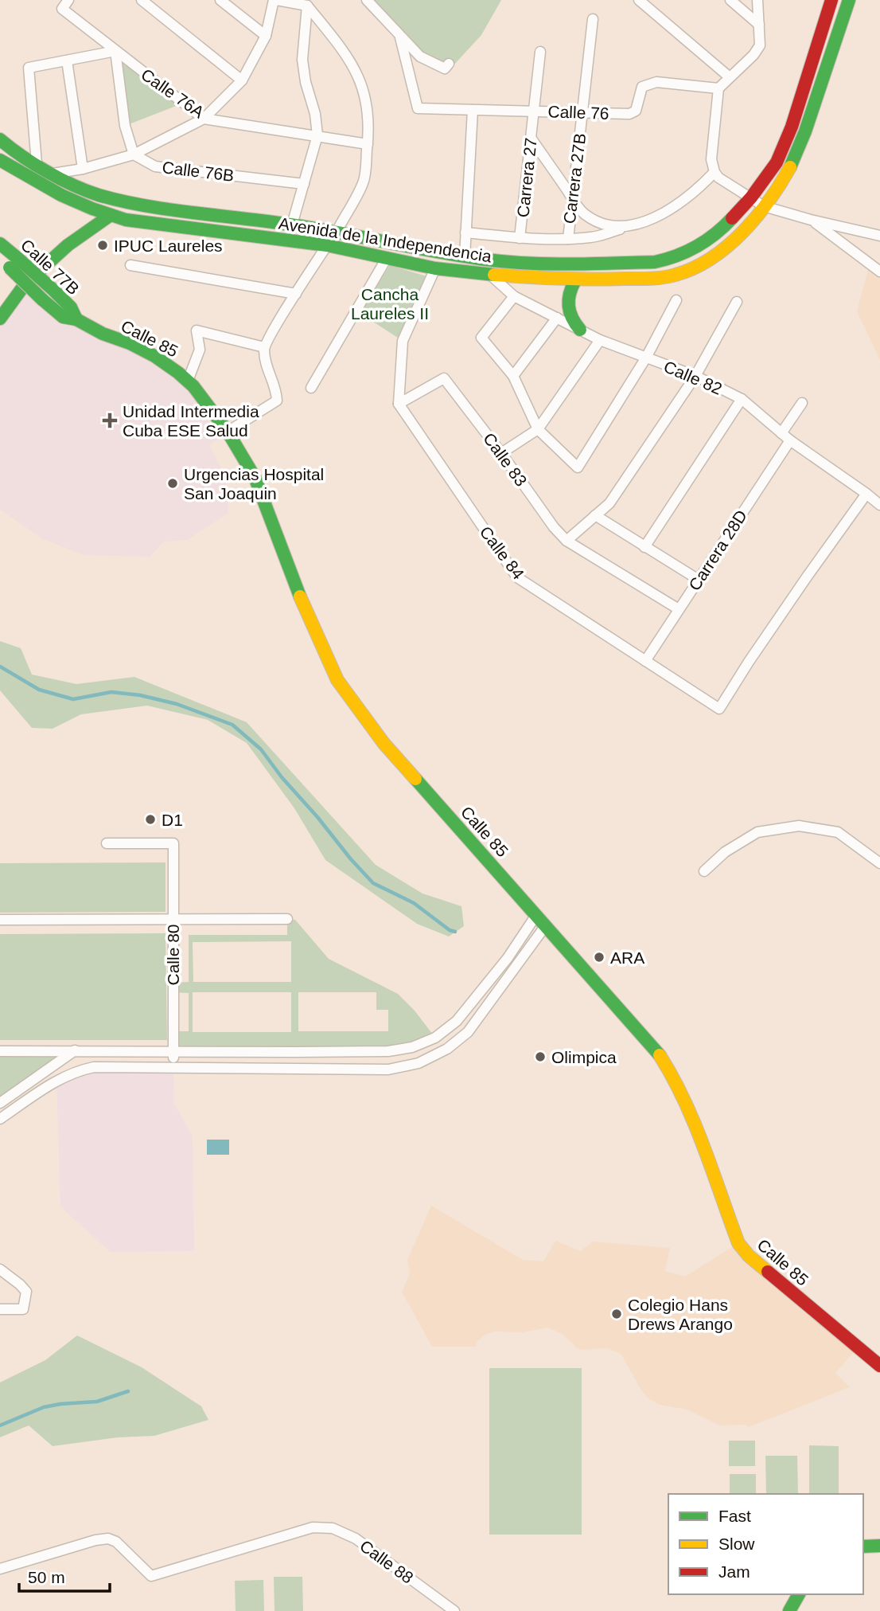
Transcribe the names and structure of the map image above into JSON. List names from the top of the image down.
{
  "streets": {
    "main road": ["Avenida de la Independencia", "Calle 77B", "Calle 85"],
    "street": [
      "Calle 76A",
      "Calle 76",
      "Calle 76B",
      "Carrera 27",
      "Carrera 27B",
      "Calle 82",
      "Calle 83",
      "Carrera 28D",
      "Calle 84",
      "Calle 80",
      "Calle 88"
    ]
  },
  "crossings": [
    ["Calle 76", "Carrera 27"],
    ["Calle 76", "Carrera 27B"],
    ["Avenida de la Independencia", "Calle 82"],
    ["Calle 77B", "Calle 85"],
    ["Calle 82", "Carrera 28D"],
    ["Calle 82", "Calle 84"],
    ["Calle 83", "Carrera 28D"],
    ["Calle 83", "Calle 84"],
    ["Carrera 28D", "Calle 84"]
  ],
  "parks": ["Cancha Laureles II"],
  "places": {
    "other": [
      "IPUC Laureles",
      "Urgencias Hospital San Joaquin",
      "D1",
      "ARA",
      "Olimpica",
      "Colegio Hans Drews Arango"
    ],
    "health": ["Unidad Intermedia Cuba ESE Salud"]
  },
  "legend": ["Fast", "Slow", "Jam"],
  "scale_bar": "50 m"
}
